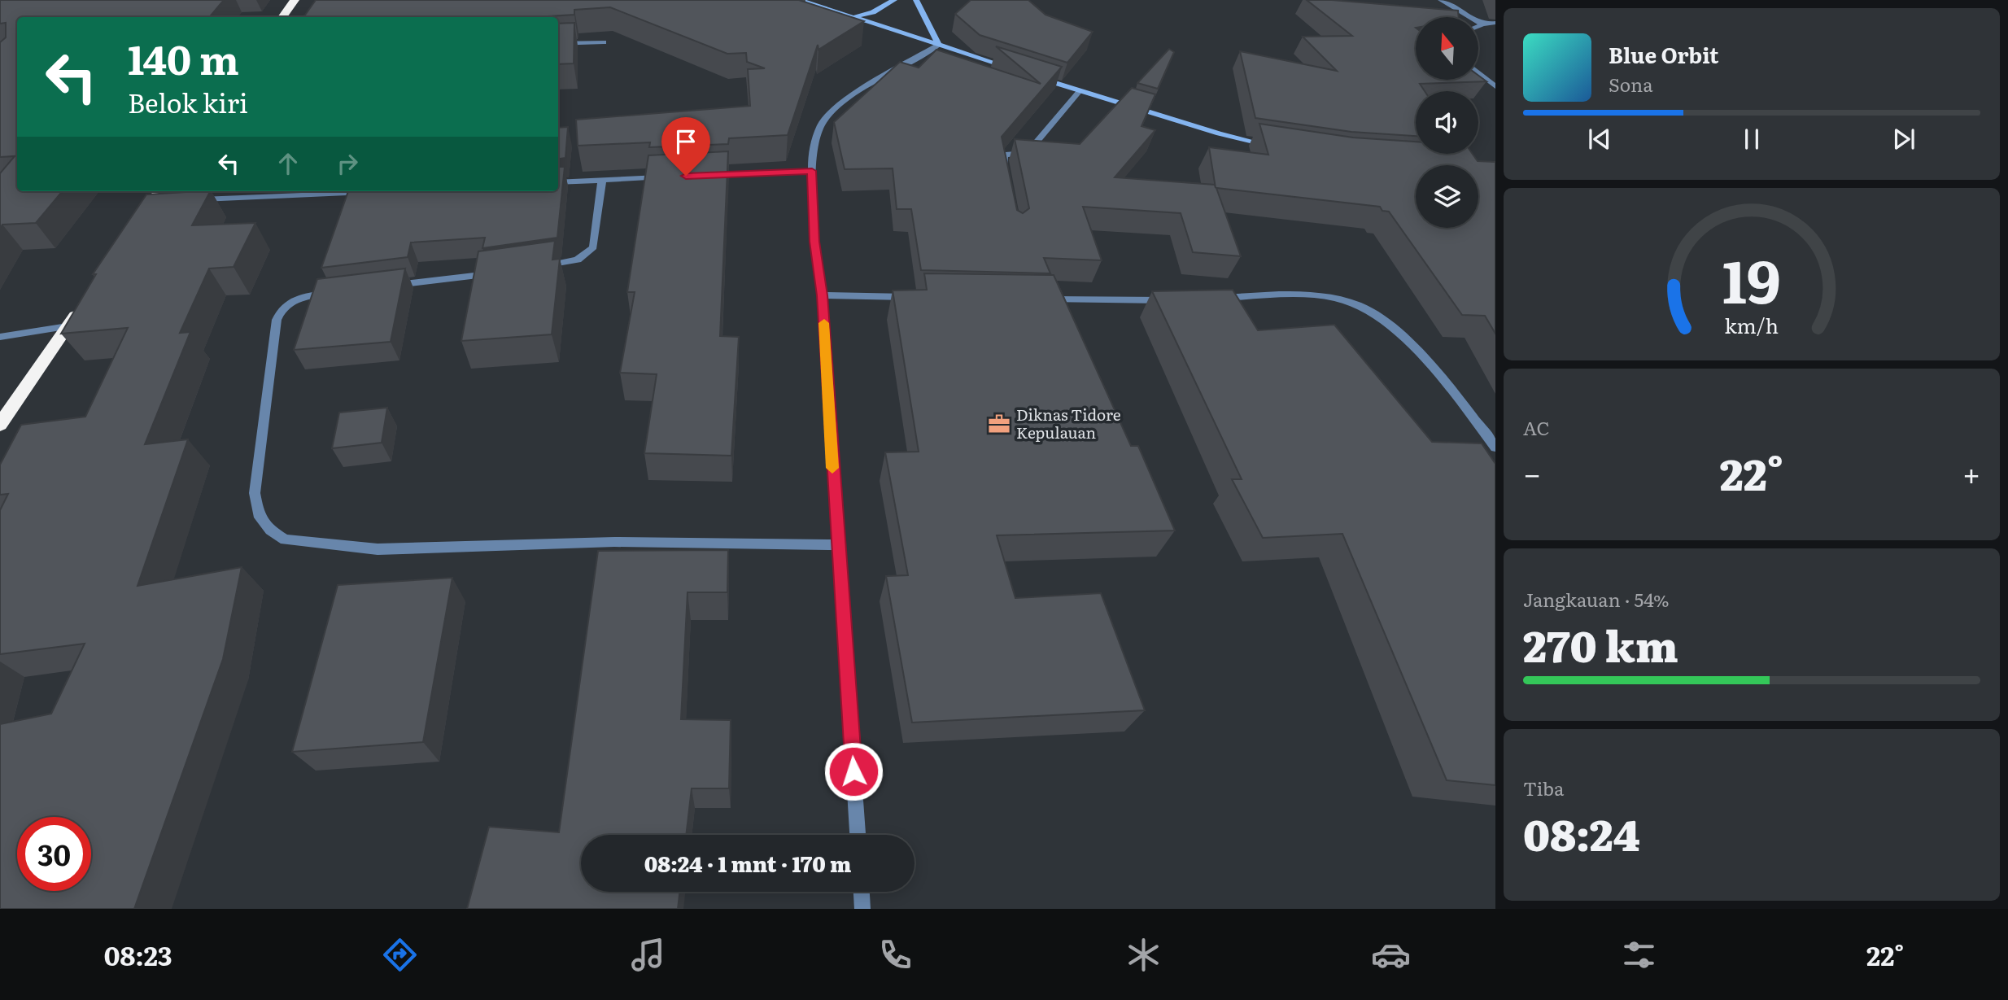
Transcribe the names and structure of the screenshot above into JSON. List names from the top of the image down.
{
  "places": {
    "office": ["Diknas Tidore Kepulauan"]
  },
  "north": "top",
  "page": {
    "turn": ["140 m", "Belok kiri"],
    "song": ["Blue Orbit", "Sona"],
    "tile": [
      "AC",
      ["Jangkauan · 54%", "270 km"],
      ["Tiba", "08:24"]
    ],
    "heat": ["−", "22°", "+"],
    "limit": "30",
    "trip": "08:24 · 1 mnt · 170 m",
    "tabs": ["08:23", "22°"],
    "gauge": ["19", "km/h"]
  }
}
